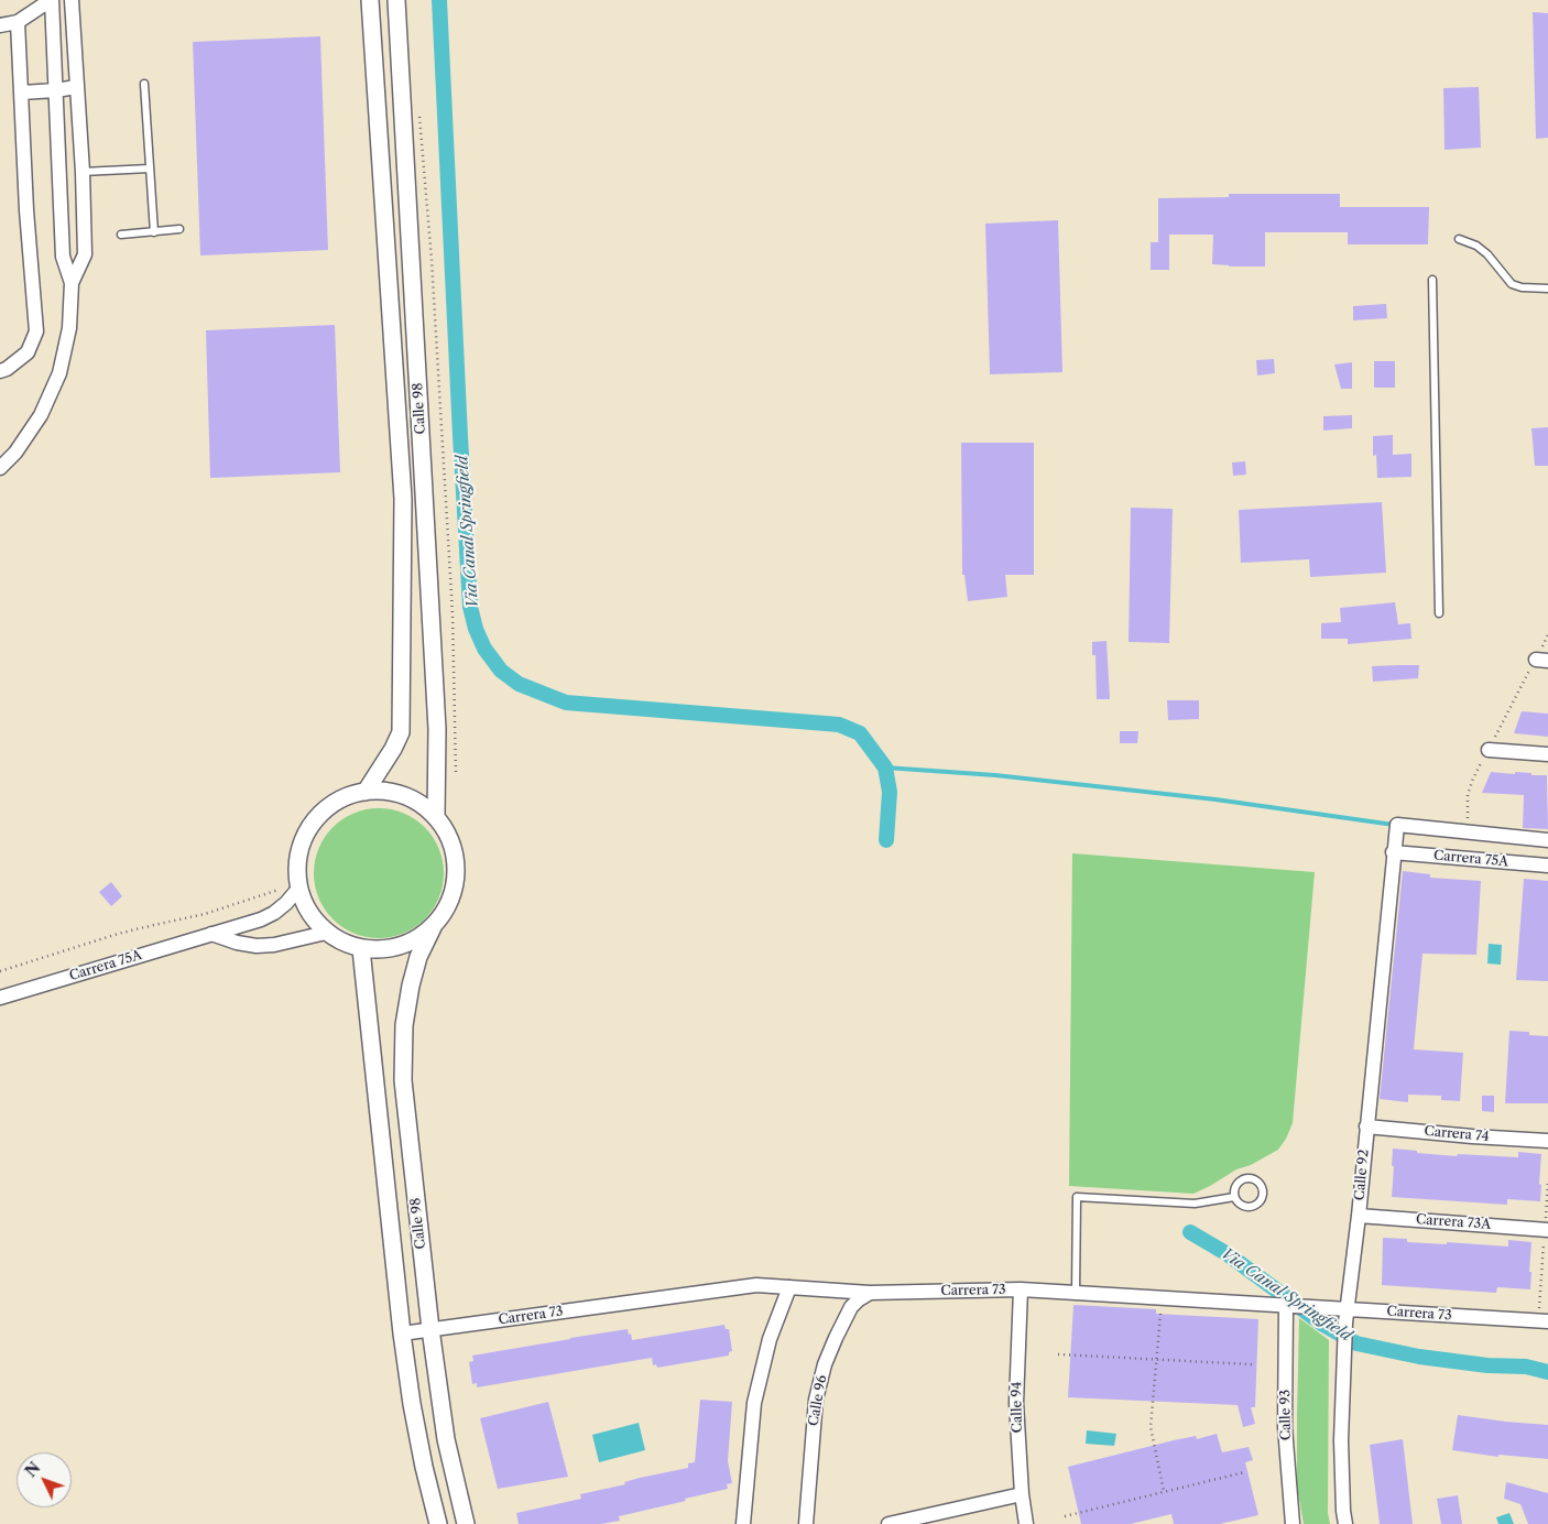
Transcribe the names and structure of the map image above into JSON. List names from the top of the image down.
{
  "streets": {
    "street": [
      "Calle 98",
      "Carrera 75A",
      "Carrera 74",
      "Calle 92",
      "Carrera 73A",
      "Carrera 73",
      "Calle 96",
      "Calle 94",
      "Calle 93"
    ]
  },
  "crossings": [
    ["Calle 98", "Carrera 75A"],
    ["Calle 98", "Carrera 73"],
    ["Carrera 75A", "Calle 92"],
    ["Carrera 74", "Calle 92"],
    ["Calle 92", "Carrera 73A"],
    ["Calle 92", "Carrera 73"],
    ["Carrera 73", "Calle 96"],
    ["Carrera 73", "Calle 94"],
    ["Carrera 73", "Calle 93"]
  ],
  "water": ["Via Canal Springfield"],
  "north": "top left"
}
